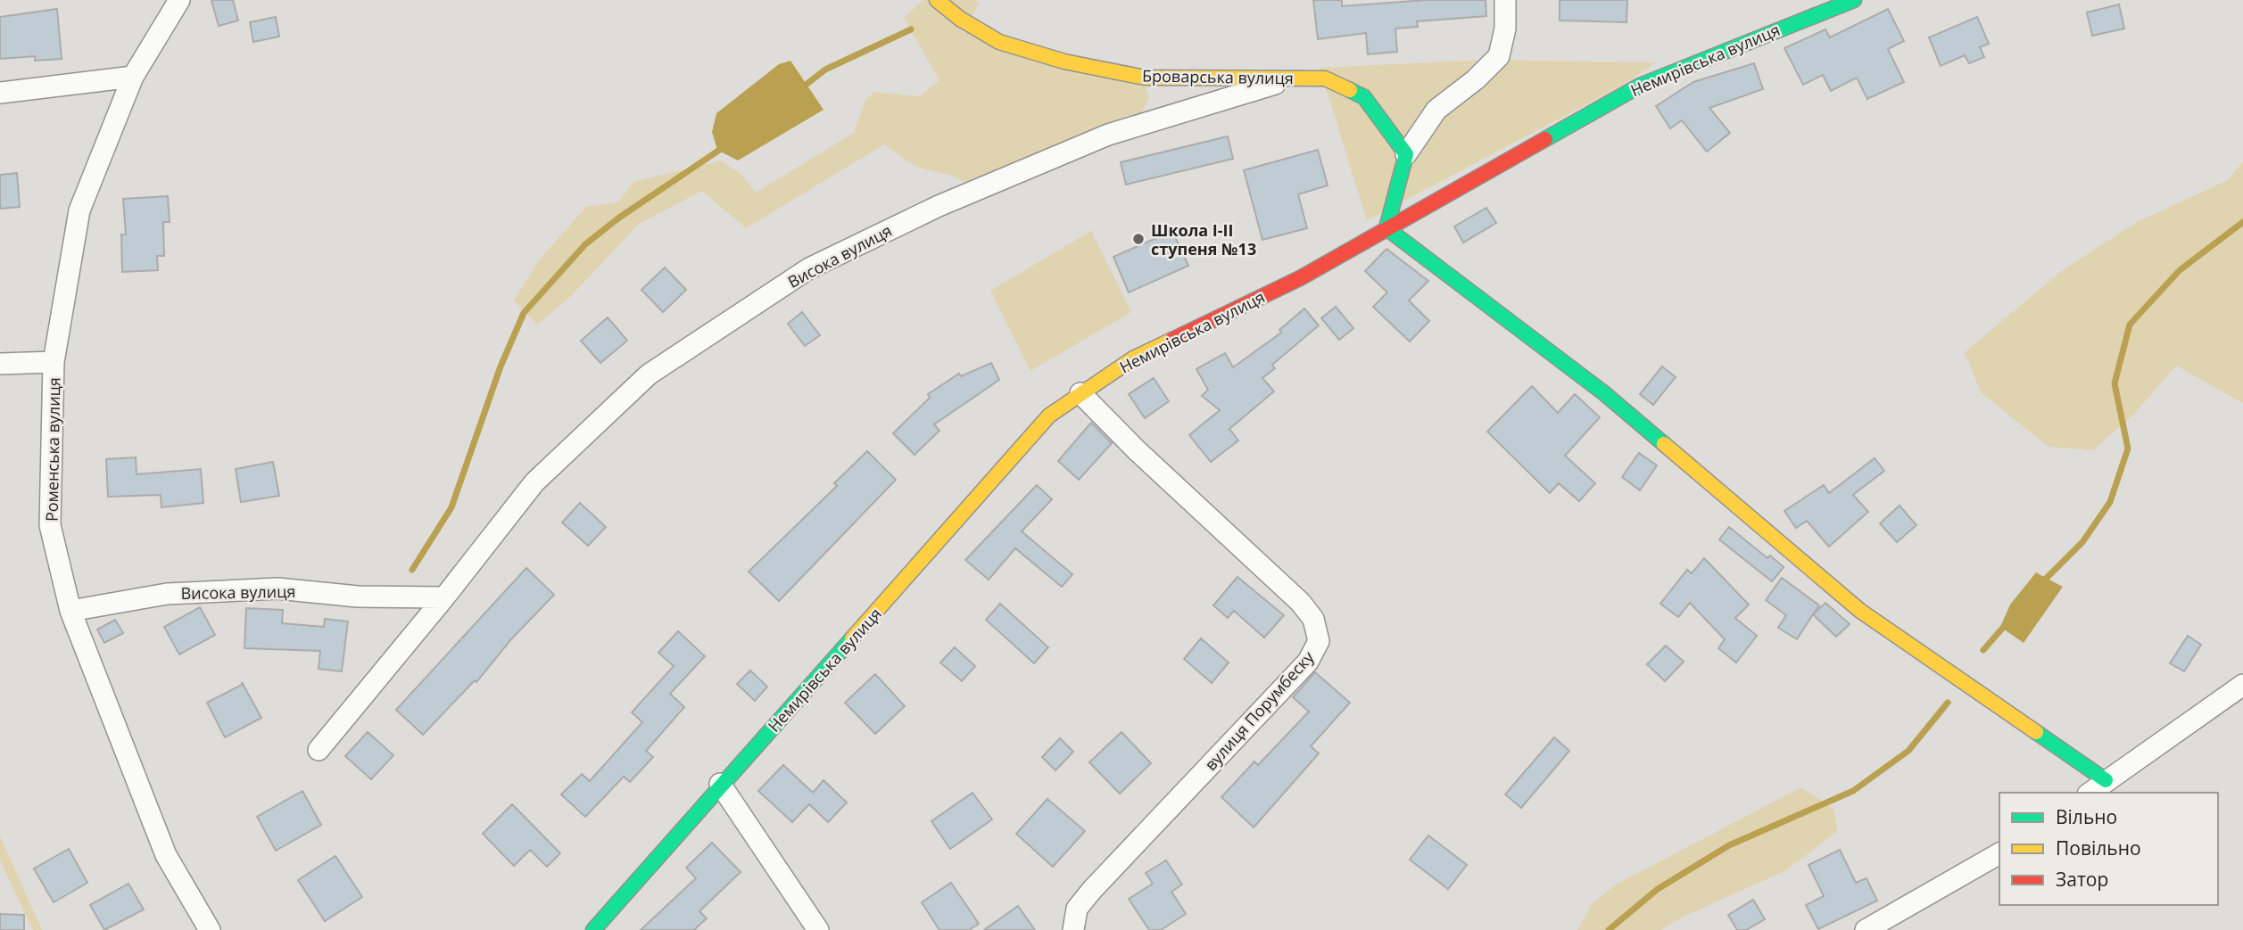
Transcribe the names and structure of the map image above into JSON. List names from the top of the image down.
{
  "streets": {
    "street": [
      "Немирівська вулиця",
      "Броварська вулиця",
      "Висока вулиця",
      "Роменська вулиця",
      "вулиця Порумбеску"
    ]
  },
  "crossings": [
    ["Немирівська вулиця", "вулиця Порумбеску"],
    ["Броварська вулиця", "Висока вулиця"],
    ["Висока вулиця", "Роменська вулиця"]
  ],
  "places": ["Школа I-II ступеня №13"],
  "legend": ["Вільно", "Повільно", "Затор"]
}
